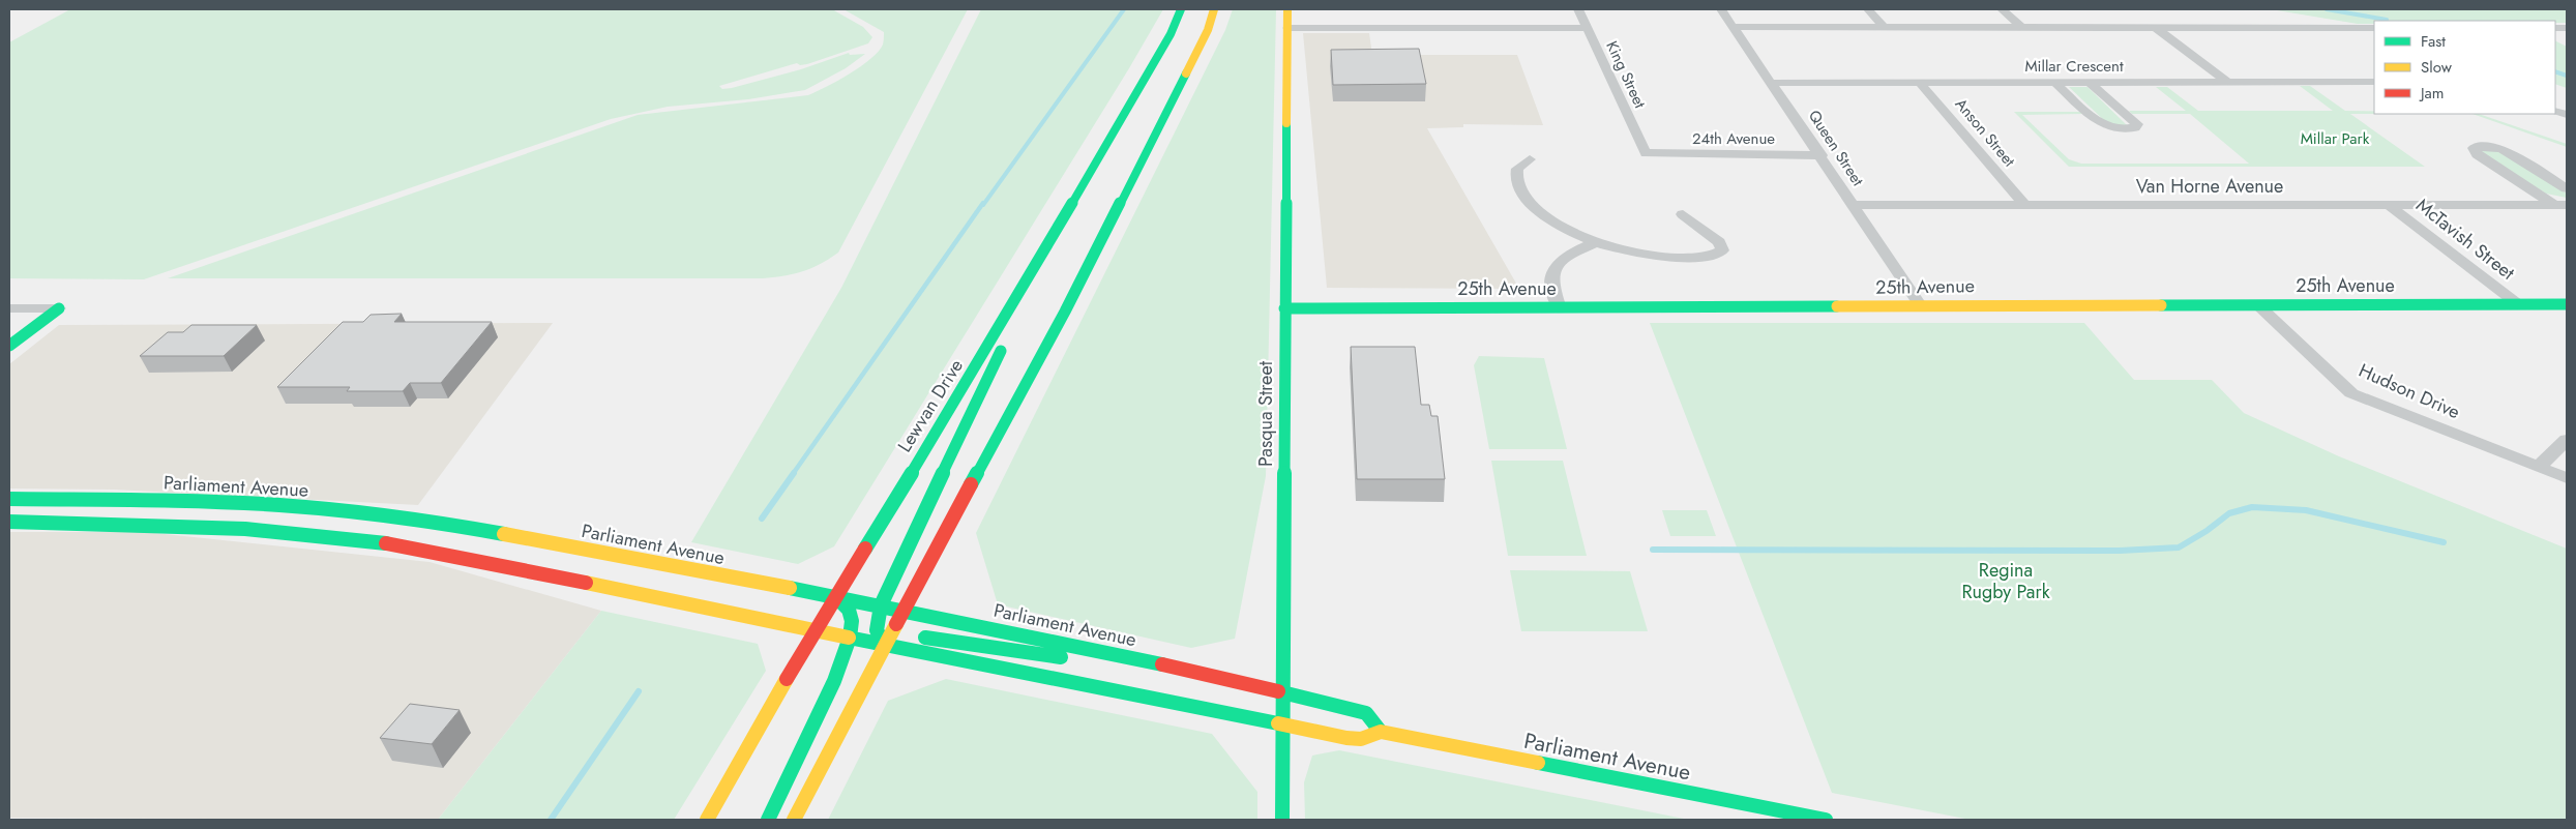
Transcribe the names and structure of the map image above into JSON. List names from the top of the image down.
{
  "streets": {
    "main road": [
      "25th Avenue",
      "Lewvan Drive",
      "Pasqua Street",
      "Parliament Avenue"
    ],
    "street": [
      "Millar Crescent",
      "King Street",
      "Anson Street",
      "24th Avenue",
      "Queen Street",
      "Van Horne Avenue",
      "McTavish Street",
      "Hudson Drive"
    ]
  },
  "crossings": [
    ["Millar Crescent", "Anson Street"],
    ["Millar Crescent", "Queen Street"],
    ["King Street", "24th Avenue"],
    ["Anson Street", "Van Horne Avenue"],
    ["24th Avenue", "Queen Street"],
    ["Queen Street", "Van Horne Avenue"],
    ["Queen Street", "25th Avenue"],
    ["Van Horne Avenue", "McTavish Street"],
    ["McTavish Street", "25th Avenue"],
    ["25th Avenue", "Hudson Drive"],
    ["25th Avenue", "Pasqua Street"],
    ["Lewvan Drive", "Parliament Avenue"],
    ["Pasqua Street", "Parliament Avenue"]
  ],
  "parks": ["Millar Park", "Regina Rugby Park"],
  "legend": ["Fast", "Slow", "Jam"]
}
